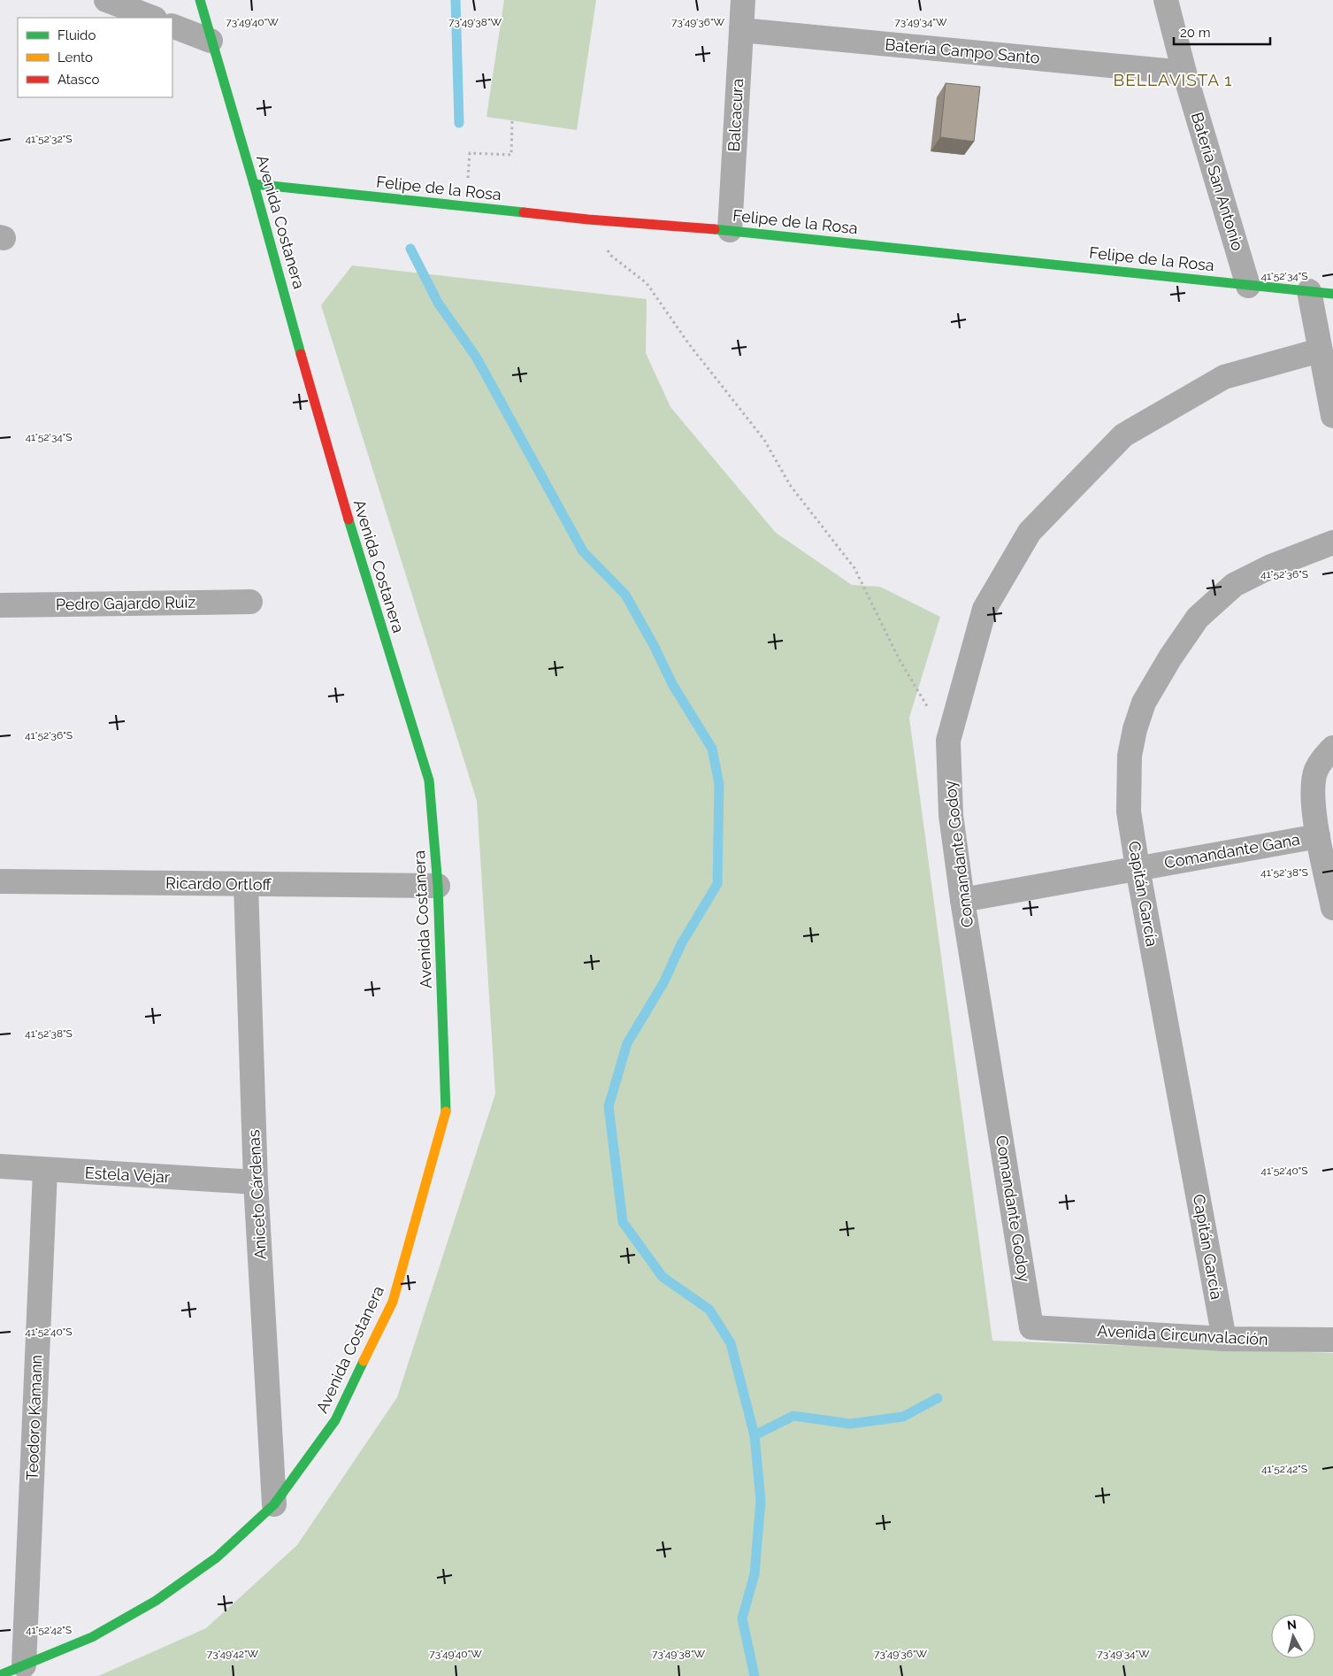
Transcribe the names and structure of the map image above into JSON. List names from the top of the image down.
{
  "streets": {
    "street": [
      "Batería Campo Santo",
      "Balcacura",
      "Batería San Antonio",
      "Felipe de la Rosa",
      "Avenida Costanera",
      "Pedro Gajardo Ruiz",
      "Comandante Gana",
      "Comandante Godoy",
      "Ricardo Ortloff",
      "Capitán García",
      "Estela Vejar",
      "Aniceto Cárdenas",
      "Avenida Circunvalación",
      "Teodoro Kamann"
    ]
  },
  "crossings": [
    ["Batería Campo Santo", "Balcacura"],
    ["Batería Campo Santo", "Batería San Antonio"],
    ["Balcacura", "Felipe de la Rosa"],
    ["Batería San Antonio", "Felipe de la Rosa"],
    ["Felipe de la Rosa", "Avenida Costanera"],
    ["Avenida Costanera", "Ricardo Ortloff"],
    ["Avenida Costanera", "Aniceto Cárdenas"],
    ["Avenida Costanera", "Teodoro Kamann"],
    ["Comandante Gana", "Comandante Godoy"],
    ["Comandante Gana", "Capitán García"],
    ["Comandante Godoy", "Avenida Circunvalación"],
    ["Ricardo Ortloff", "Aniceto Cárdenas"],
    ["Capitán García", "Avenida Circunvalación"],
    ["Estela Vejar", "Aniceto Cárdenas"],
    ["Estela Vejar", "Teodoro Kamann"]
  ],
  "districts": ["BELLAVISTA 1"],
  "legend": ["Fluido", "Lento", "Atasco"],
  "scale_bar": "20 m",
  "north": "top",
  "coordinates": [
    "73°49'40\"W",
    "73°49'38\"W",
    "73°49'36\"W",
    "73°49'34\"W",
    "41°52'32\"S",
    "41°52'34\"S",
    "41°52'36\"S",
    "41°52'38\"S",
    "41°52'40\"S",
    "41°52'42\"S",
    "73°49'42\"W"
  ]
}
